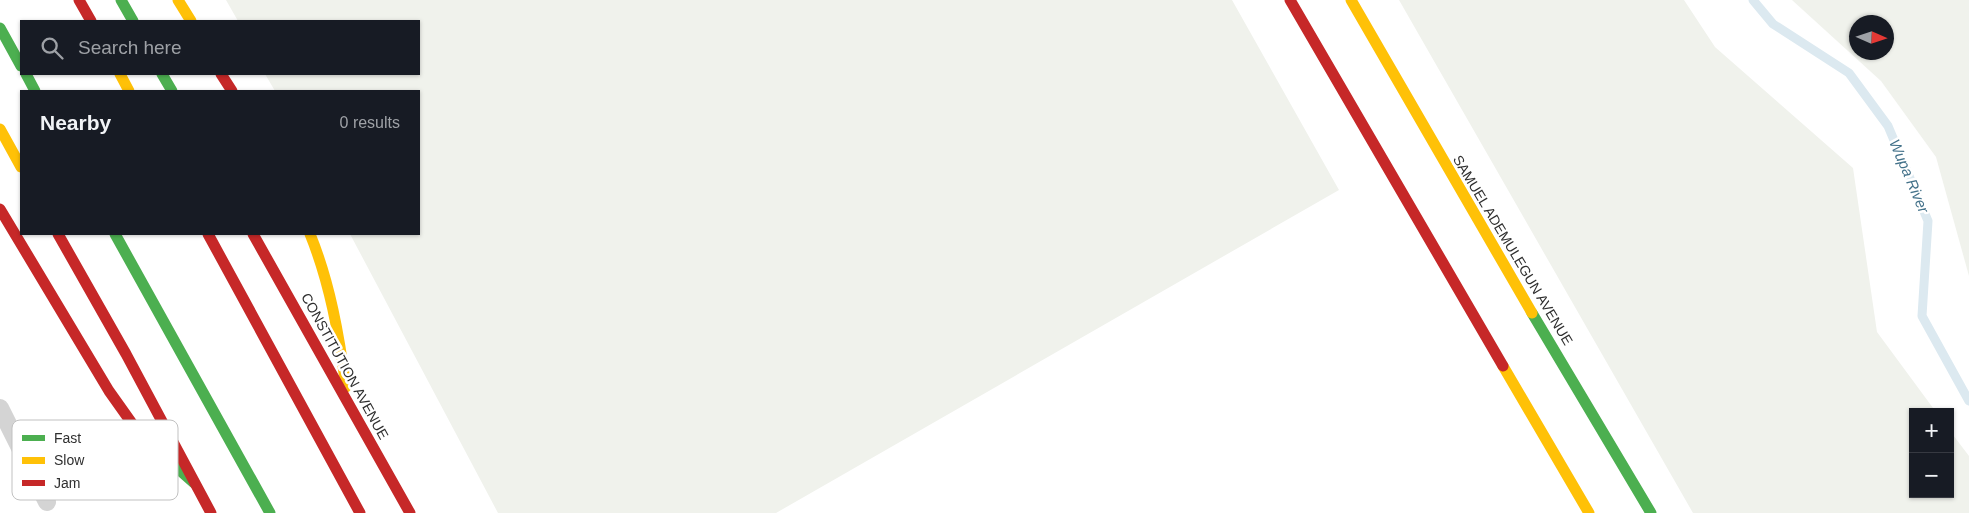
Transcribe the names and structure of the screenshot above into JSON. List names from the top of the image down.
{
  "streets": {
    "main road": ["SAMUEL ADEMULEGUN AVENUE", "CONSTITUTION AVENUE"]
  },
  "water": ["Wupa River"],
  "legend": ["Fast", "Slow", "Jam"],
  "north": "right",
  "page": {
    "search": "Search here",
    "heading": ["Nearby", "0 results"],
    "map_buttons": ["+", "−"]
  }
}
